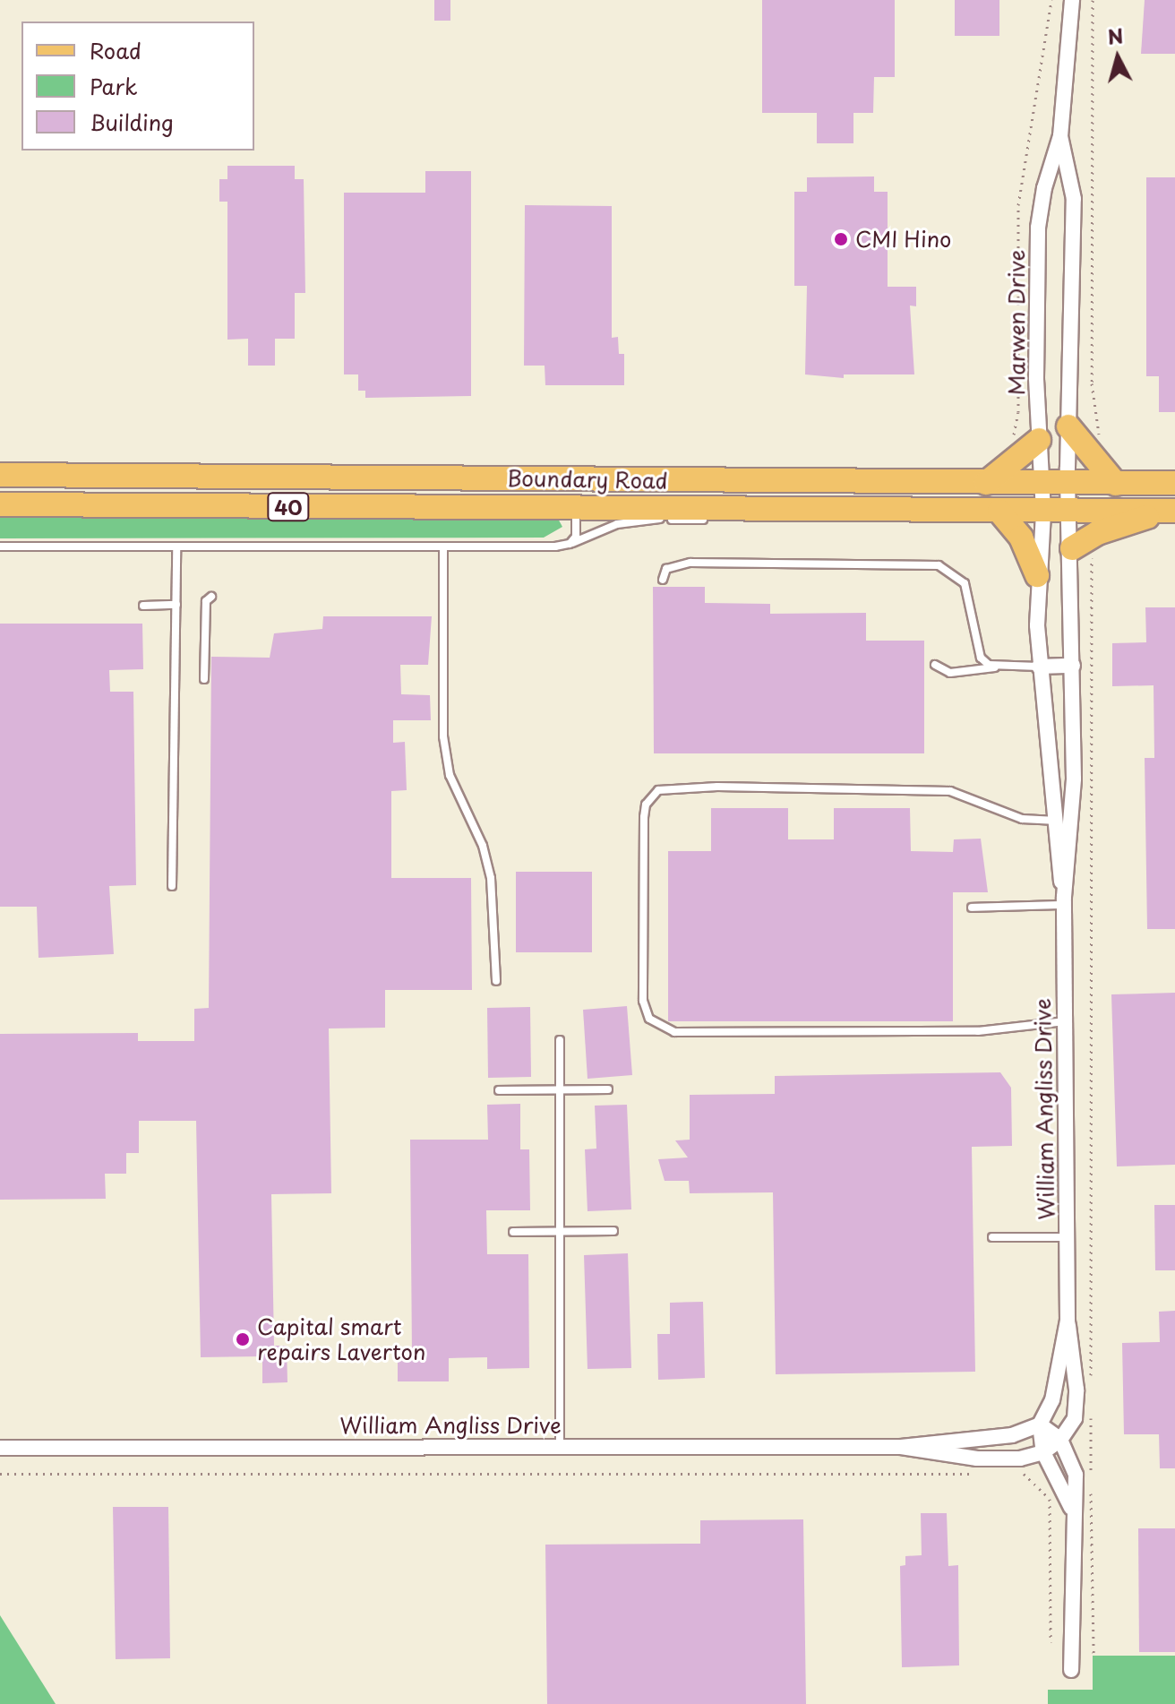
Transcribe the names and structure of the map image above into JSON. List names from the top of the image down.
{
  "streets": {
    "main road": ["Boundary Road", "40"],
    "street": ["Marwen Drive", "William Angliss Drive"]
  },
  "crossings": [
    ["Marwen Drive", "Boundary Road"],
    ["Marwen Drive", "William Angliss Drive"],
    ["Boundary Road", "William Angliss Drive"]
  ],
  "places": ["CMI Hino", "Capital smart repairs Laverton"],
  "legend": ["Road", "Park", "Building"],
  "north": "top"
}
